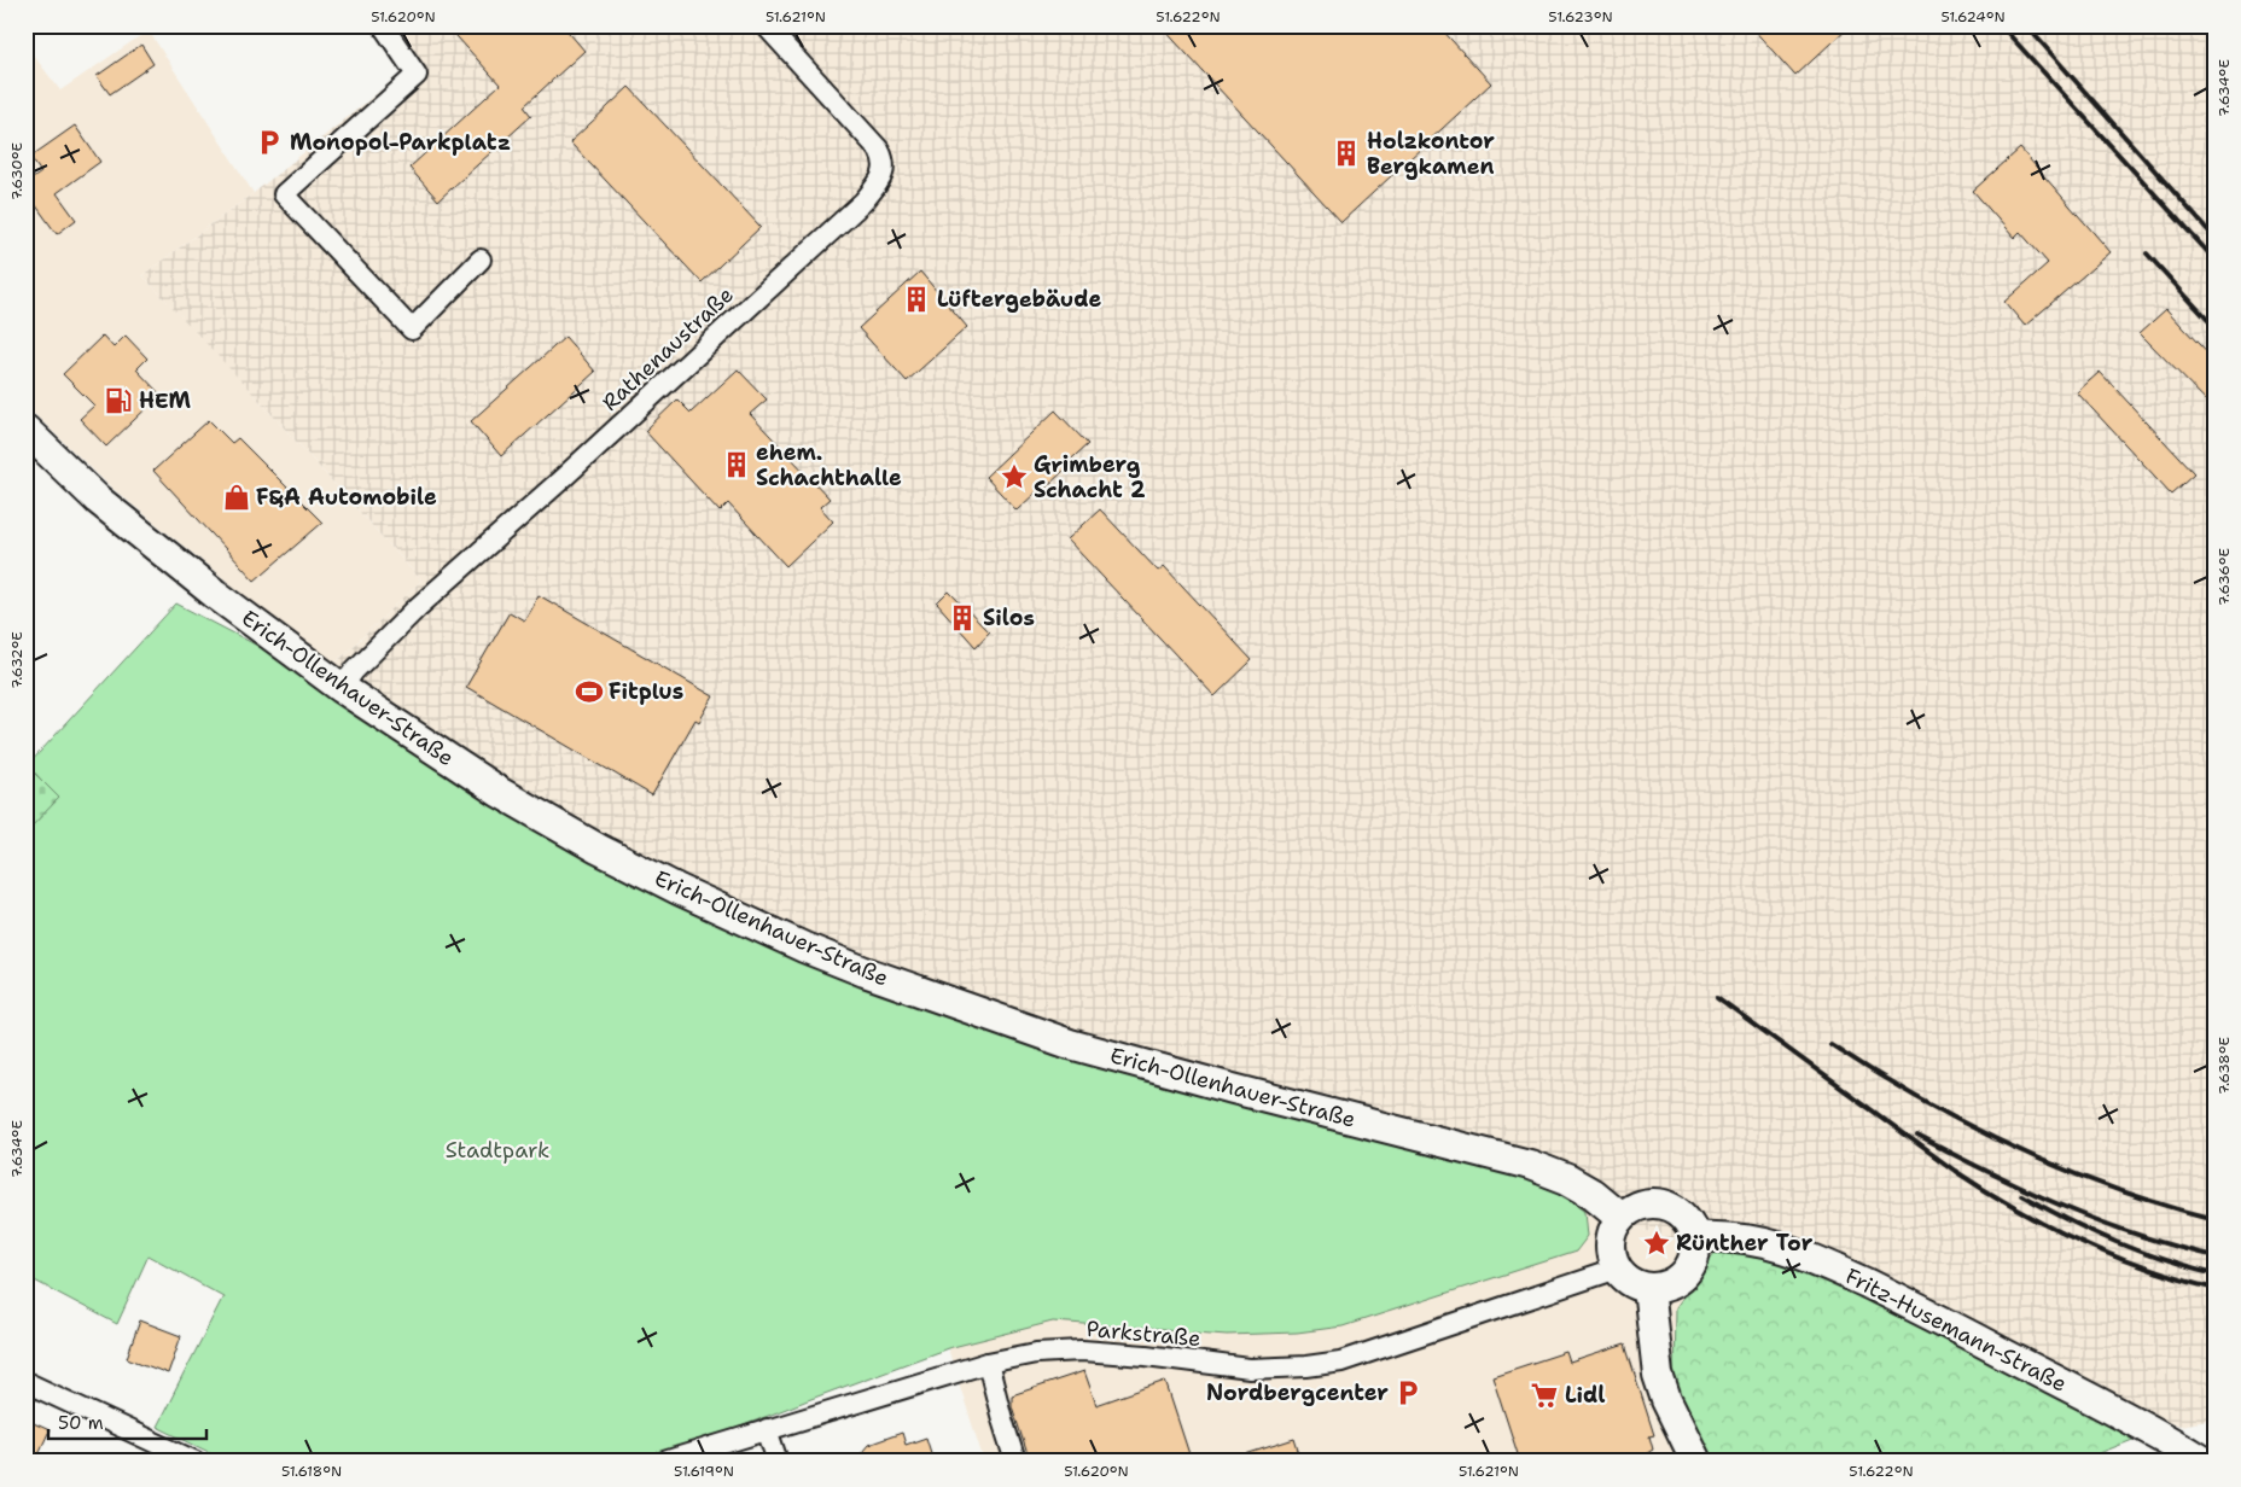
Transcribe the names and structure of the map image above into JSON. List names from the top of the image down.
{
  "streets": {
    "street": [
      "Rathenaustraße",
      "Erich-Ollenhauer-Straße",
      "Fritz-Husemann-Straße",
      "Parkstraße"
    ]
  },
  "crossings": [
    ["Rathenaustraße", "Erich-Ollenhauer-Straße"],
    ["Erich-Ollenhauer-Straße", "Fritz-Husemann-Straße"],
    ["Erich-Ollenhauer-Straße", "Parkstraße"],
    ["Fritz-Husemann-Straße", "Parkstraße"]
  ],
  "parks": ["Stadtpark"],
  "places": {
    "parking": ["Monopol-Parkplatz", "Nordbergcenter"],
    "building": [
      "Holzkontor Bergkamen",
      "Lüftergebäude",
      "ehem. Schachthalle",
      "Silos"
    ],
    "fuel station": ["HEM"],
    "place": ["Grimberg Schacht 2", "Rünther Tor"],
    "shop": ["F&A Automobile"],
    "sports": ["Fitplus"],
    "supermarket": ["Lidl"]
  },
  "scale_bar": "50 m",
  "coordinates": [
    "51.620°N",
    "51.621°N",
    "51.622°N",
    "51.623°N",
    "51.624°N",
    "7.634°E",
    "7.630°E",
    "7.636°E",
    "7.632°E",
    "7.638°E",
    "51.618°N",
    "51.619°N"
  ]
}
